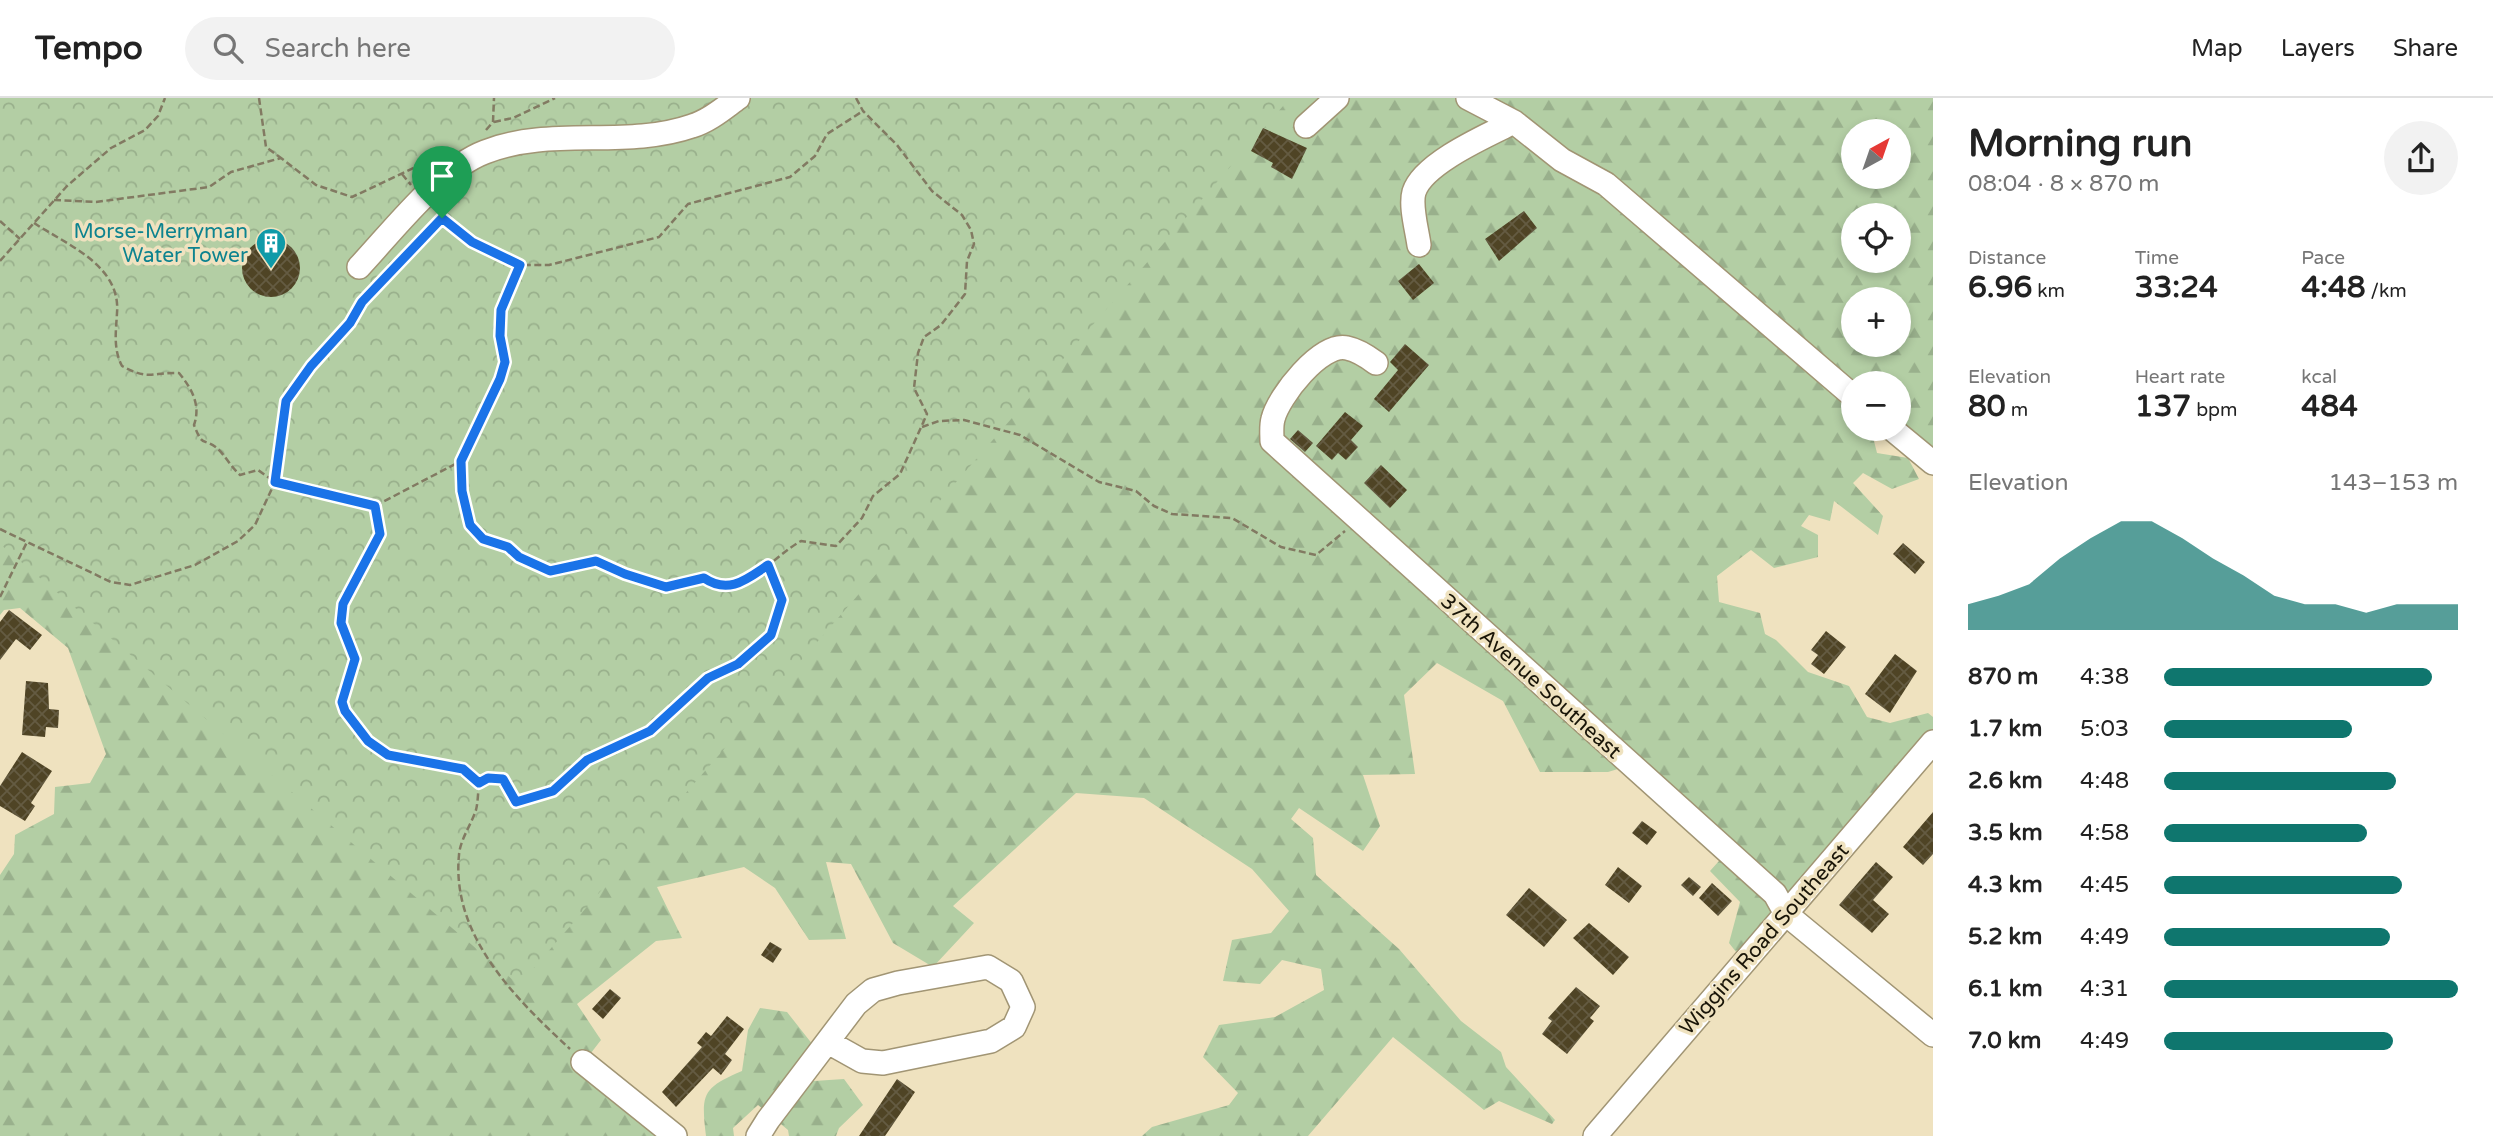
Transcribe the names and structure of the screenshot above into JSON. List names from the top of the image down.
{
  "streets": {
    "street": ["37th Avenue Southeast", "Wiggins Road Southeast"]
  },
  "crossings": [
    ["37th Avenue Southeast", "Wiggins Road Southeast"]
  ],
  "places": {
    "building": ["Morse-Merryman Water Tower"]
  },
  "north": "top right",
  "page": {
    "header": "Tempo",
    "search": "Search here",
    "nav": ["Map", "Layers", "Share"],
    "heading": ["Morning run", "08:04 · 8 × 870 m"],
    "map_buttons": ["+", "−"],
    "stats": [
      ["Distance", "6.96 km"],
      ["Time", "33:24"],
      ["Pace", "4:48 /km"],
      ["Elevation", "80 m"],
      ["Heart rate", "137 bpm"],
      ["kcal", "484"]
    ],
    "chart": ["Elevation", "143–153 m"],
    "list": [
      {
        "name": "870 m",
        "note": "4:38"
      },
      {
        "name": "1.7 km",
        "note": "5:03"
      },
      {
        "name": "2.6 km",
        "note": "4:48"
      },
      {
        "name": "3.5 km",
        "note": "4:58"
      },
      {
        "name": "4.3 km",
        "note": "4:45"
      },
      {
        "name": "5.2 km",
        "note": "4:49"
      },
      {
        "name": "6.1 km",
        "note": "4:31"
      },
      {
        "name": "7.0 km",
        "note": "4:49"
      }
    ]
  }
}
